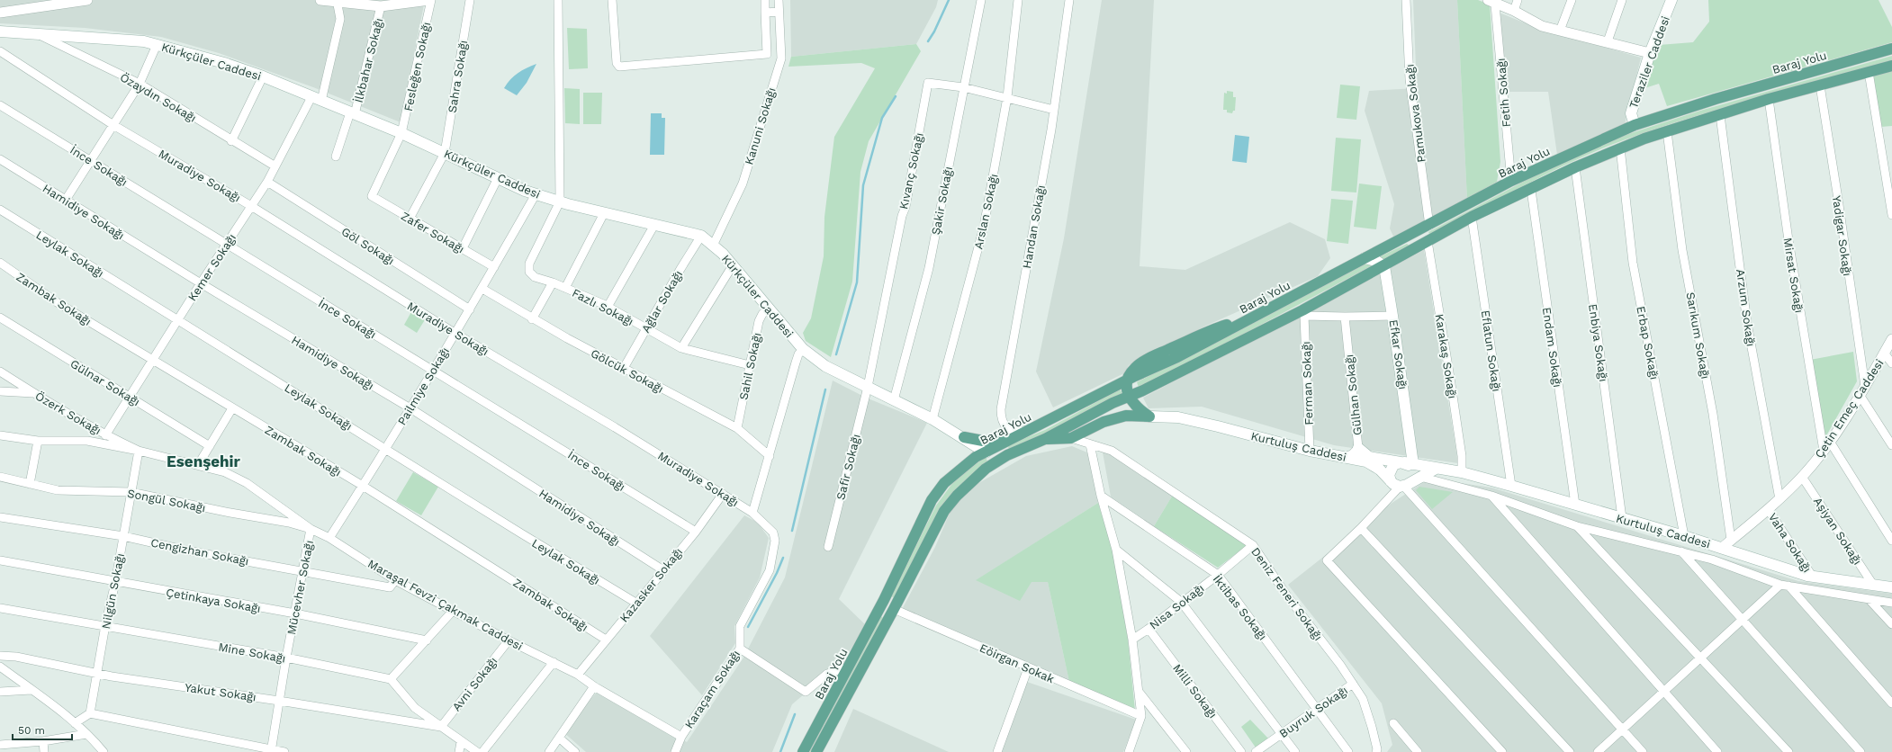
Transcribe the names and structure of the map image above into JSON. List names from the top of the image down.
{
  "streets": {
    "main road": [
      "Kürkçüler Caddesi",
      "Teraziler Caddesi",
      "Baraj Yolu",
      "Efkar Sokağı",
      "Gülhan Sokağı",
      "Kurtuluş Caddesi"
    ],
    "street": [
      "İlkbahar Sokağı",
      "Fesleğen Sokağı",
      "Sahra Sokağı",
      "Fetih Sokağı",
      "Özaydın Sokağı",
      "Pamukova Sokağı",
      "Kanuni Sokağı",
      "İnce Sokağı",
      "Kıvanç Sokağı",
      "Muradiye Sokağı",
      "Şakir Sokağı",
      "Hamidiye Sokağı",
      "Arslan Sokağı",
      "Handan Sokağı",
      "Zafer Sokağı",
      "Yadigar Sokağı",
      "Göl Sokağı",
      "Leylak Sokağı",
      "Kemer Sokağı",
      "Mirsat Sokağı",
      "Zambak Sokağı",
      "Ağlar Sokağı",
      "Fazlı Sokağı",
      "Arzum Sokağı",
      "Sarıkum Sokağı",
      "Enbiya Sokağı",
      "Erbap Sokağı",
      "Endam Sokağı",
      "Eflatun Sokağı",
      "Karakaş Sokağı",
      "Sahil Sokağı",
      "Gölcük Sokağı",
      "Gülnar Sokağı",
      "Ferman Sokağı",
      "Pailmiye Sokağı",
      "Çetin Emeç Caddesi",
      "Özerk Sokağı",
      "Safir Sokağı",
      "Songül Sokağı",
      "Aşiyan Sokağı",
      "Vaha Sokağı",
      "Cengizhan Sokağı",
      "Kazasker Sokağı",
      "Mücevher Sokağı",
      "Nilgün Sokağı",
      "Deniz Feneri Sokağı",
      "Çetinkaya Sokağı",
      "Maraşal Fevzi Çakmak Caddesi",
      "Nisa Sokağı",
      "İktibas Sokağı",
      "Mine Sokağı",
      "Eöirgan Sokak",
      "Avni Sokağı",
      "Karaçam Sokağı",
      "Milli Sokağı",
      "Yakut Sokağı",
      "Buyruk Sokağı"
    ]
  },
  "crossings": [
    ["İlkbahar Sokağı", "Kürkçüler Caddesi"],
    ["Kürkçüler Caddesi", "Baraj Yolu"],
    ["Kürkçüler Caddesi", "Fesleğen Sokağı"],
    ["Kürkçüler Caddesi", "Sahra Sokağı"],
    ["Kürkçüler Caddesi", "Özaydın Sokağı"],
    ["Kürkçüler Caddesi", "Kanuni Sokağı"],
    ["Kürkçüler Caddesi", "Kıvanç Sokağı"],
    ["Kürkçüler Caddesi", "Muradiye Sokağı"],
    ["Kürkçüler Caddesi", "Şakir Sokağı"],
    ["Kürkçüler Caddesi", "Arslan Sokağı"],
    ["Kürkçüler Caddesi", "Kemer Sokağı"],
    ["Kürkçüler Caddesi", "Ağlar Sokağı"],
    ["Kürkçüler Caddesi", "Fazlı Sokağı"],
    ["Kürkçüler Caddesi", "Sahil Sokağı"],
    ["Kürkçüler Caddesi", "Pailmiye Sokağı"],
    ["Kürkçüler Caddesi", "Safir Sokağı"],
    ["Teraziler Caddesi", "Baraj Yolu"],
    ["Baraj Yolu", "Fetih Sokağı"],
    ["Baraj Yolu", "Pamukova Sokağı"],
    ["Baraj Yolu", "Handan Sokağı"],
    ["Baraj Yolu", "Yadigar Sokağı"],
    ["Baraj Yolu", "Mirsat Sokağı"],
    ["Baraj Yolu", "Arzum Sokağı"],
    ["Baraj Yolu", "Sarıkum Sokağı"],
    ["Baraj Yolu", "Enbiya Sokağı"],
    ["Baraj Yolu", "Erbap Sokağı"],
    ["Baraj Yolu", "Endam Sokağı"],
    ["Baraj Yolu", "Eflatun Sokağı"],
    ["Baraj Yolu", "Efkar Sokağı"],
    ["Baraj Yolu", "Karakaş Sokağı"],
    ["Baraj Yolu", "Ferman Sokağı"],
    ["Baraj Yolu", "Eöirgan Sokak"],
    ["Fesleğen Sokağı", "Zafer Sokağı"],
    ["Sahra Sokağı", "Zafer Sokağı"],
    ["Özaydın Sokağı", "Kemer Sokağı"],
    ["İnce Sokağı", "Kemer Sokağı"],
    ["İnce Sokağı", "Pailmiye Sokağı"],
    ["İnce Sokağı", "Kazasker Sokağı"],
    ["Kıvanç Sokağı", "Şakir Sokağı"],
    ["Kıvanç Sokağı", "Arslan Sokağı"],
    ["Kıvanç Sokağı", "Handan Sokağı"],
    ["Kıvanç Sokağı", "Safir Sokağı"],
    ["Muradiye Sokağı", "Kemer Sokağı"],
    ["Muradiye Sokağı", "Gölcük Sokağı"],
    ["Muradiye Sokağı", "Pailmiye Sokağı"],
    ["Muradiye Sokağı", "Kazasker Sokağı"],
    ["Muradiye Sokağı", "Karaçam Sokağı"],
    ["Hamidiye Sokağı", "Kemer Sokağı"],
    ["Hamidiye Sokağı", "Pailmiye Sokağı"],
    ["Hamidiye Sokağı", "Kazasker Sokağı"],
    ["Zafer Sokağı", "Pailmiye Sokağı"],
    ["Yadigar Sokağı", "Çetin Emeç Caddesi"],
    ["Göl Sokağı", "Kemer Sokağı"],
    ["Göl Sokağı", "Pailmiye Sokağı"],
    ["Leylak Sokağı", "Kemer Sokağı"],
    ["Leylak Sokağı", "Pailmiye Sokağı"],
    ["Leylak Sokağı", "Kazasker Sokağı"],
    ["Kemer Sokağı", "Zambak Sokağı"],
    ["Kemer Sokağı", "Gülnar Sokağı"],
    ["Kemer Sokağı", "Özerk Sokağı"],
    ["Mirsat Sokağı", "Çetin Emeç Caddesi"],
    ["Zambak Sokağı", "Pailmiye Sokağı"],
    ["Zambak Sokağı", "Kazasker Sokağı"],
    ["Ağlar Sokağı", "Fazlı Sokağı"],
    ["Ağlar Sokağı", "Gölcük Sokağı"],
    ["Fazlı Sokağı", "Sahil Sokağı"],
    ["Arzum Sokağı", "Çetin Emeç Caddesi"],
    ["Sarıkum Sokağı", "Çetin Emeç Caddesi"],
    ["Enbiya Sokağı", "Kurtuluş Caddesi"],
    ["Erbap Sokağı", "Kurtuluş Caddesi"],
    ["Endam Sokağı", "Kurtuluş Caddesi"],
    ["Eflatun Sokağı", "Kurtuluş Caddesi"],
    ["Efkar Sokağı", "Gülhan Sokağı"],
    ["Efkar Sokağı", "Kurtuluş Caddesi"],
    ["Karakaş Sokağı", "Kurtuluş Caddesi"],
    ["Sahil Sokağı", "Gölcük Sokağı"],
    ["Gölcük Sokağı", "Pailmiye Sokağı"],
    ["Ferman Sokağı", "Kurtuluş Caddesi"],
    ["Pailmiye Sokağı", "Maraşal Fevzi Çakmak Caddesi"],
    ["Gülhan Sokağı", "Kurtuluş Caddesi"],
    ["Çetin Emeç Caddesi", "Kurtuluş Caddesi"],
    ["Çetin Emeç Caddesi", "Aşiyan Sokağı"],
    ["Çetin Emeç Caddesi", "Vaha Sokağı"],
    ["Özerk Sokağı", "Nilgün Sokağı"],
    ["Özerk Sokağı", "Maraşal Fevzi Çakmak Caddesi"],
    ["Kurtuluş Caddesi", "Aşiyan Sokağı"],
    ["Kurtuluş Caddesi", "Vaha Sokağı"],
    ["Songül Sokağı", "Mücevher Sokağı"],
    ["Songül Sokağı", "Nilgün Sokağı"],
    ["Songül Sokağı", "Maraşal Fevzi Çakmak Caddesi"],
    ["Cengizhan Sokağı", "Mücevher Sokağı"],
    ["Cengizhan Sokağı", "Nilgün Sokağı"],
    ["Cengizhan Sokağı", "Maraşal Fevzi Çakmak Caddesi"],
    ["Kazasker Sokağı", "Maraşal Fevzi Çakmak Caddesi"],
    ["Mücevher Sokağı", "Çetinkaya Sokağı"],
    ["Mücevher Sokağı", "Maraşal Fevzi Çakmak Caddesi"],
    ["Mücevher Sokağı", "Mine Sokağı"],
    ["Mücevher Sokağı", "Yakut Sokağı"],
    ["Nilgün Sokağı", "Çetinkaya Sokağı"],
    ["Nilgün Sokağı", "Maraşal Fevzi Çakmak Caddesi"],
    ["Nilgün Sokağı", "Mine Sokağı"],
    ["Nilgün Sokağı", "Yakut Sokağı"],
    ["Deniz Feneri Sokağı", "Nisa Sokağı"],
    ["Deniz Feneri Sokağı", "Buyruk Sokağı"],
    ["Maraşal Fevzi Çakmak Caddesi", "Avni Sokağı"],
    ["Maraşal Fevzi Çakmak Caddesi", "Karaçam Sokağı"],
    ["Nisa Sokağı", "İktibas Sokağı"],
    ["Nisa Sokağı", "Milli Sokağı"],
    ["İktibas Sokağı", "Buyruk Sokağı"],
    ["Avni Sokağı", "Yakut Sokağı"]
  ],
  "districts": ["Esenşehir"],
  "scale_bar": "50 m"
}
